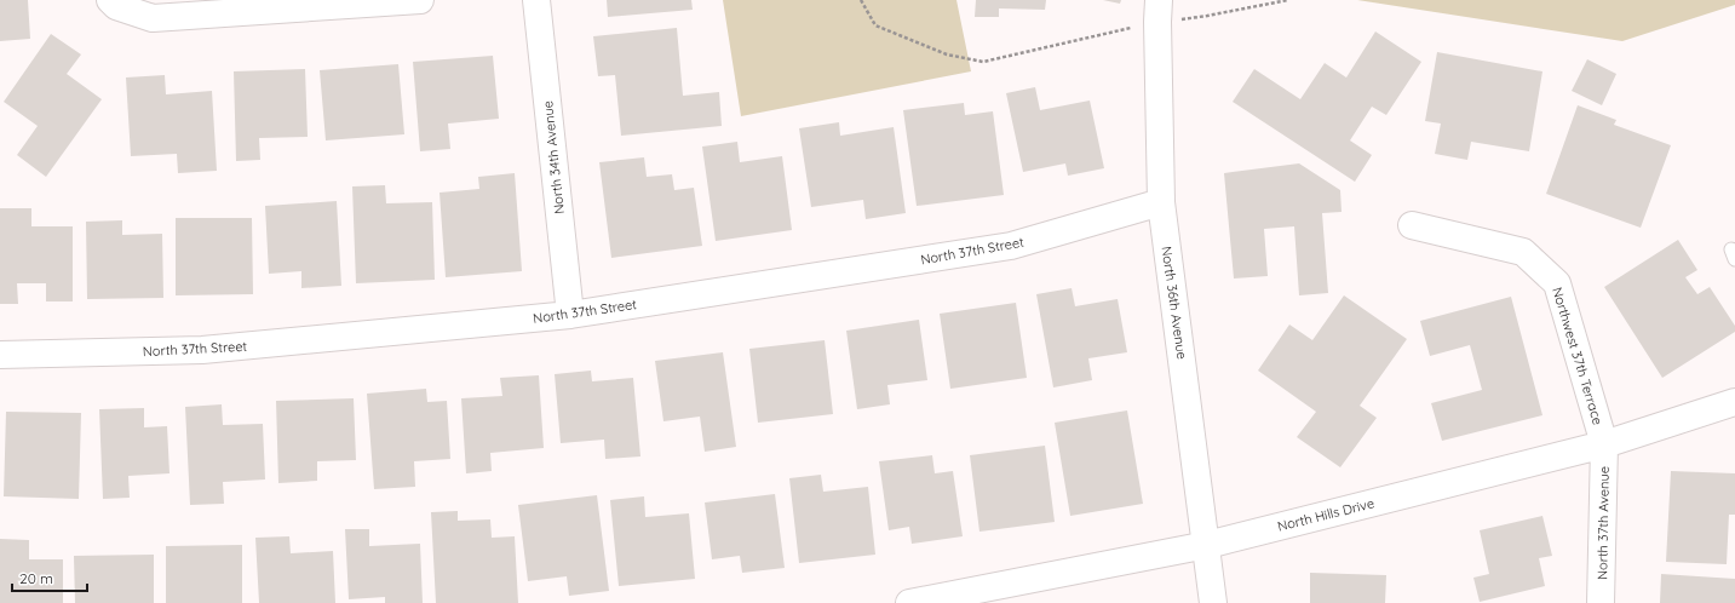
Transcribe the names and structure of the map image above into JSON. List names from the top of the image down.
{
  "streets": {
    "street": [
      "North 34th Avenue",
      "North 37th Street",
      "North 36th Avenue",
      "Northwest 37th Terrace",
      "North Hills Drive",
      "North 37th Avenue"
    ]
  },
  "crossings": [
    ["North 34th Avenue", "North 37th Street"],
    ["North 37th Street", "North 36th Avenue"],
    ["North 36th Avenue", "North Hills Drive"],
    ["Northwest 37th Terrace", "North Hills Drive"],
    ["Northwest 37th Terrace", "North 37th Avenue"],
    ["North Hills Drive", "North 37th Avenue"]
  ],
  "scale_bar": "20 m"
}
